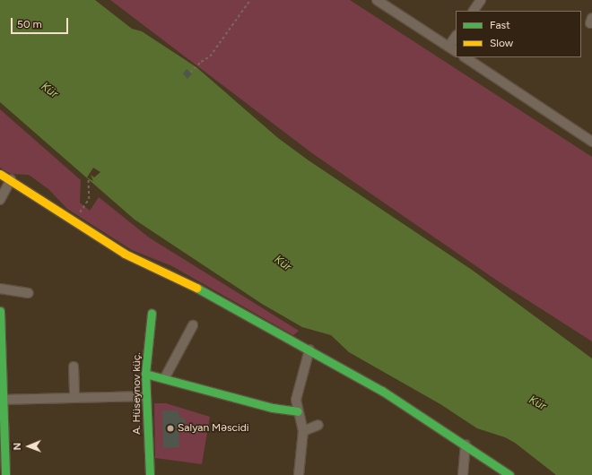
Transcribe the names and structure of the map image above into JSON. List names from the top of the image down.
{
  "streets": {
    "street": ["A. Hüseynov küç."]
  },
  "water": ["Kür"],
  "places": ["Salyan Məscidi"],
  "legend": ["Fast", "Slow"],
  "scale_bar": "50 m",
  "north": "left"
}
